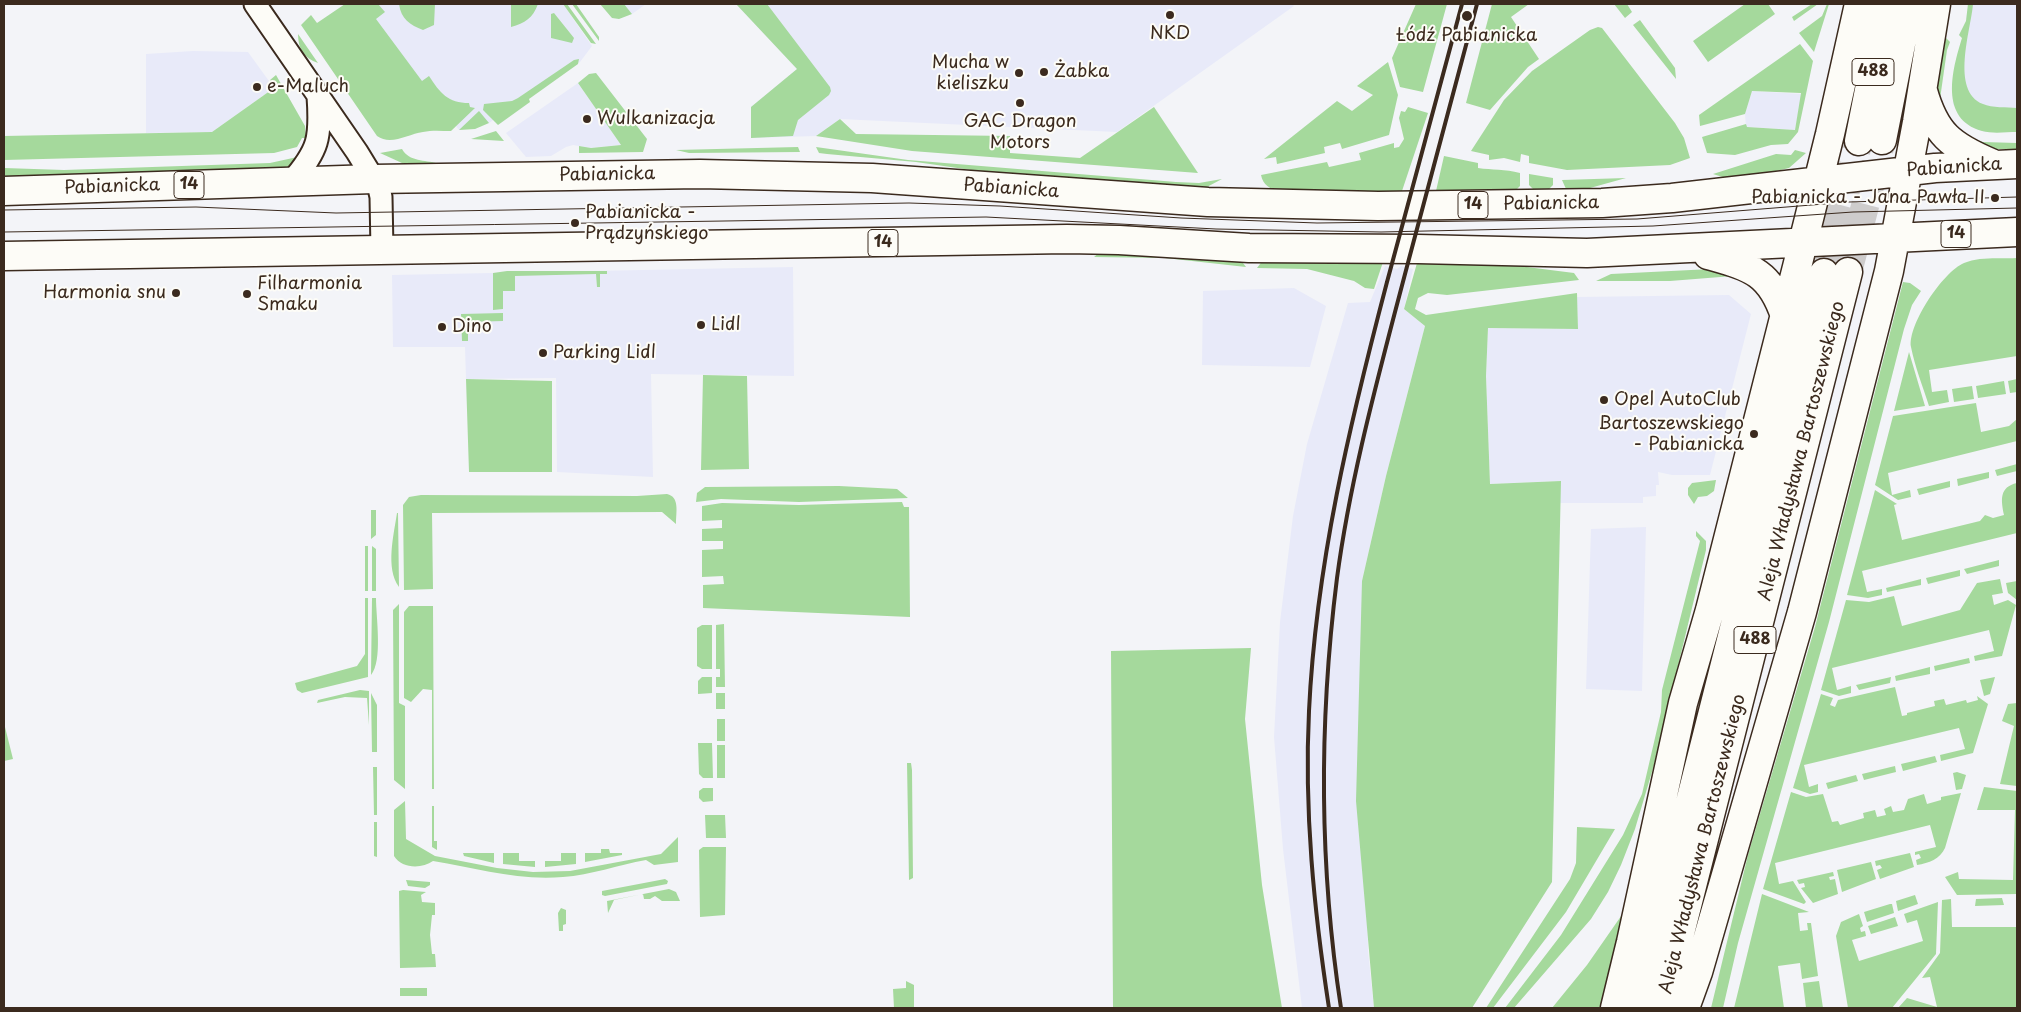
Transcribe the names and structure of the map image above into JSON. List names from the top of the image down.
{
  "streets": {
    "main road": [
      "488",
      "Pabianicka",
      "14",
      "Aleja Władysława Bartoszewskiego"
    ]
  },
  "places": [
    "NKD",
    "Łódź Pabianicka",
    "Żabka",
    "Mucha w kieliszku",
    "e-Maluch",
    "GAC Dragon Motors",
    "Wulkanizacja",
    "Pabianicka - Jana Pawła II",
    "Pabianicka - Prądzyńskiego",
    "Harmonia snu",
    "Filharmonia Smaku",
    "Lidl",
    "Dino",
    "Parking Lidl",
    "Opel AutoClub",
    "Bartoszewskiego - Pabianicka"
  ]
}
